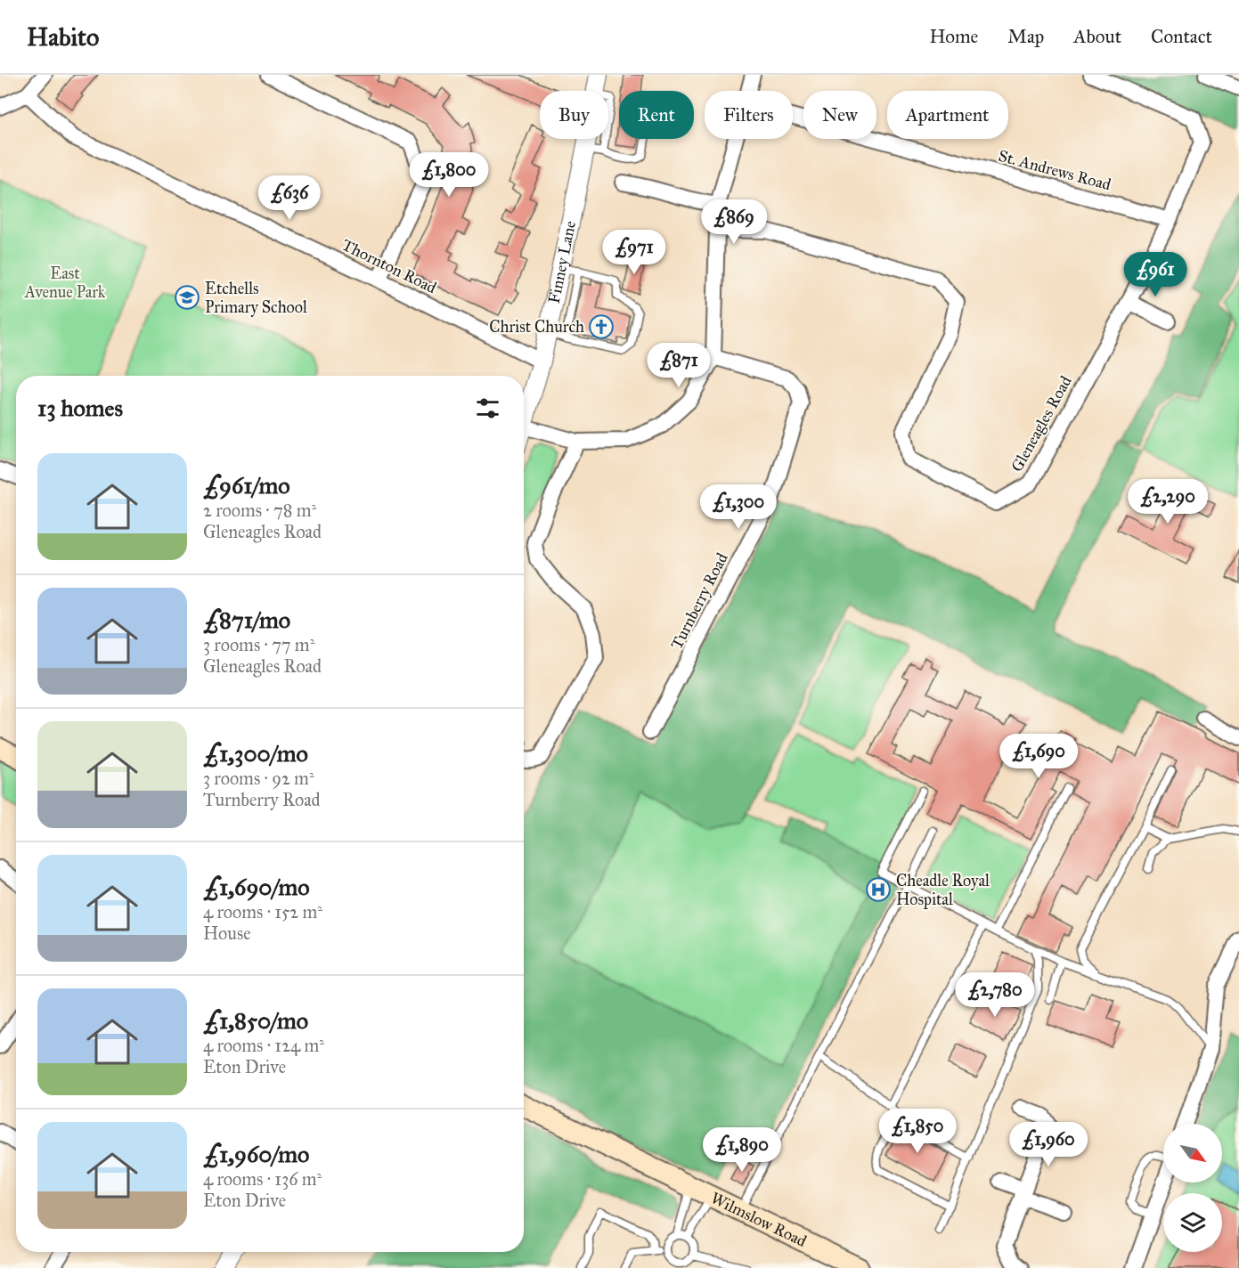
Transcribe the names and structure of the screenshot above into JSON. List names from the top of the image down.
{
  "streets": {
    "main road": ["Wilmslow Road"],
    "street": [
      "St. Andrews Road",
      "Finney Lane",
      "Thornton Road",
      "Gleneagles Road",
      "Turnberry Road"
    ]
  },
  "crossings": [
    ["St. Andrews Road", "Gleneagles Road"],
    ["Finney Lane", "Thornton Road"]
  ],
  "parks": ["East Avenue Park"],
  "places": {
    "school or university": ["Etchells Primary School"],
    "church": ["Christ Church"],
    "hospital": ["Cheadle Royal Hospital"]
  },
  "north": "bottom right",
  "page": {
    "header": "Habito",
    "nav": [
      "Home",
      "Map",
      "About",
      "Contact"
    ],
    "chip": [
      "Buy",
      "Rent",
      "Filters",
      "New",
      "Apartment"
    ],
    "price": [
      "£1,800",
      "£636",
      "£869",
      "£971",
      "£961",
      "£871",
      "£2,290",
      "£1,300",
      "£1,690",
      "£2,780",
      "£1,850",
      "£1,960",
      "£1,890"
    ],
    "heading": "13 homes",
    "list": [
      {
        "name": "£961/mo",
        "note": "2 rooms · 78 m² · Gleneagles Road"
      },
      {
        "name": "£871/mo",
        "note": "3 rooms · 77 m² · Gleneagles Road"
      },
      {
        "name": "£1,300/mo",
        "note": "3 rooms · 92 m² · Turnberry Road"
      },
      {
        "name": "£1,690/mo",
        "note": "4 rooms · 152 m² · House"
      },
      {
        "name": "£1,850/mo",
        "note": "4 rooms · 124 m² · Eton Drive"
      },
      {
        "name": "£1,960/mo",
        "note": "4 rooms · 136 m² · Eton Drive"
      }
    ]
  }
}
